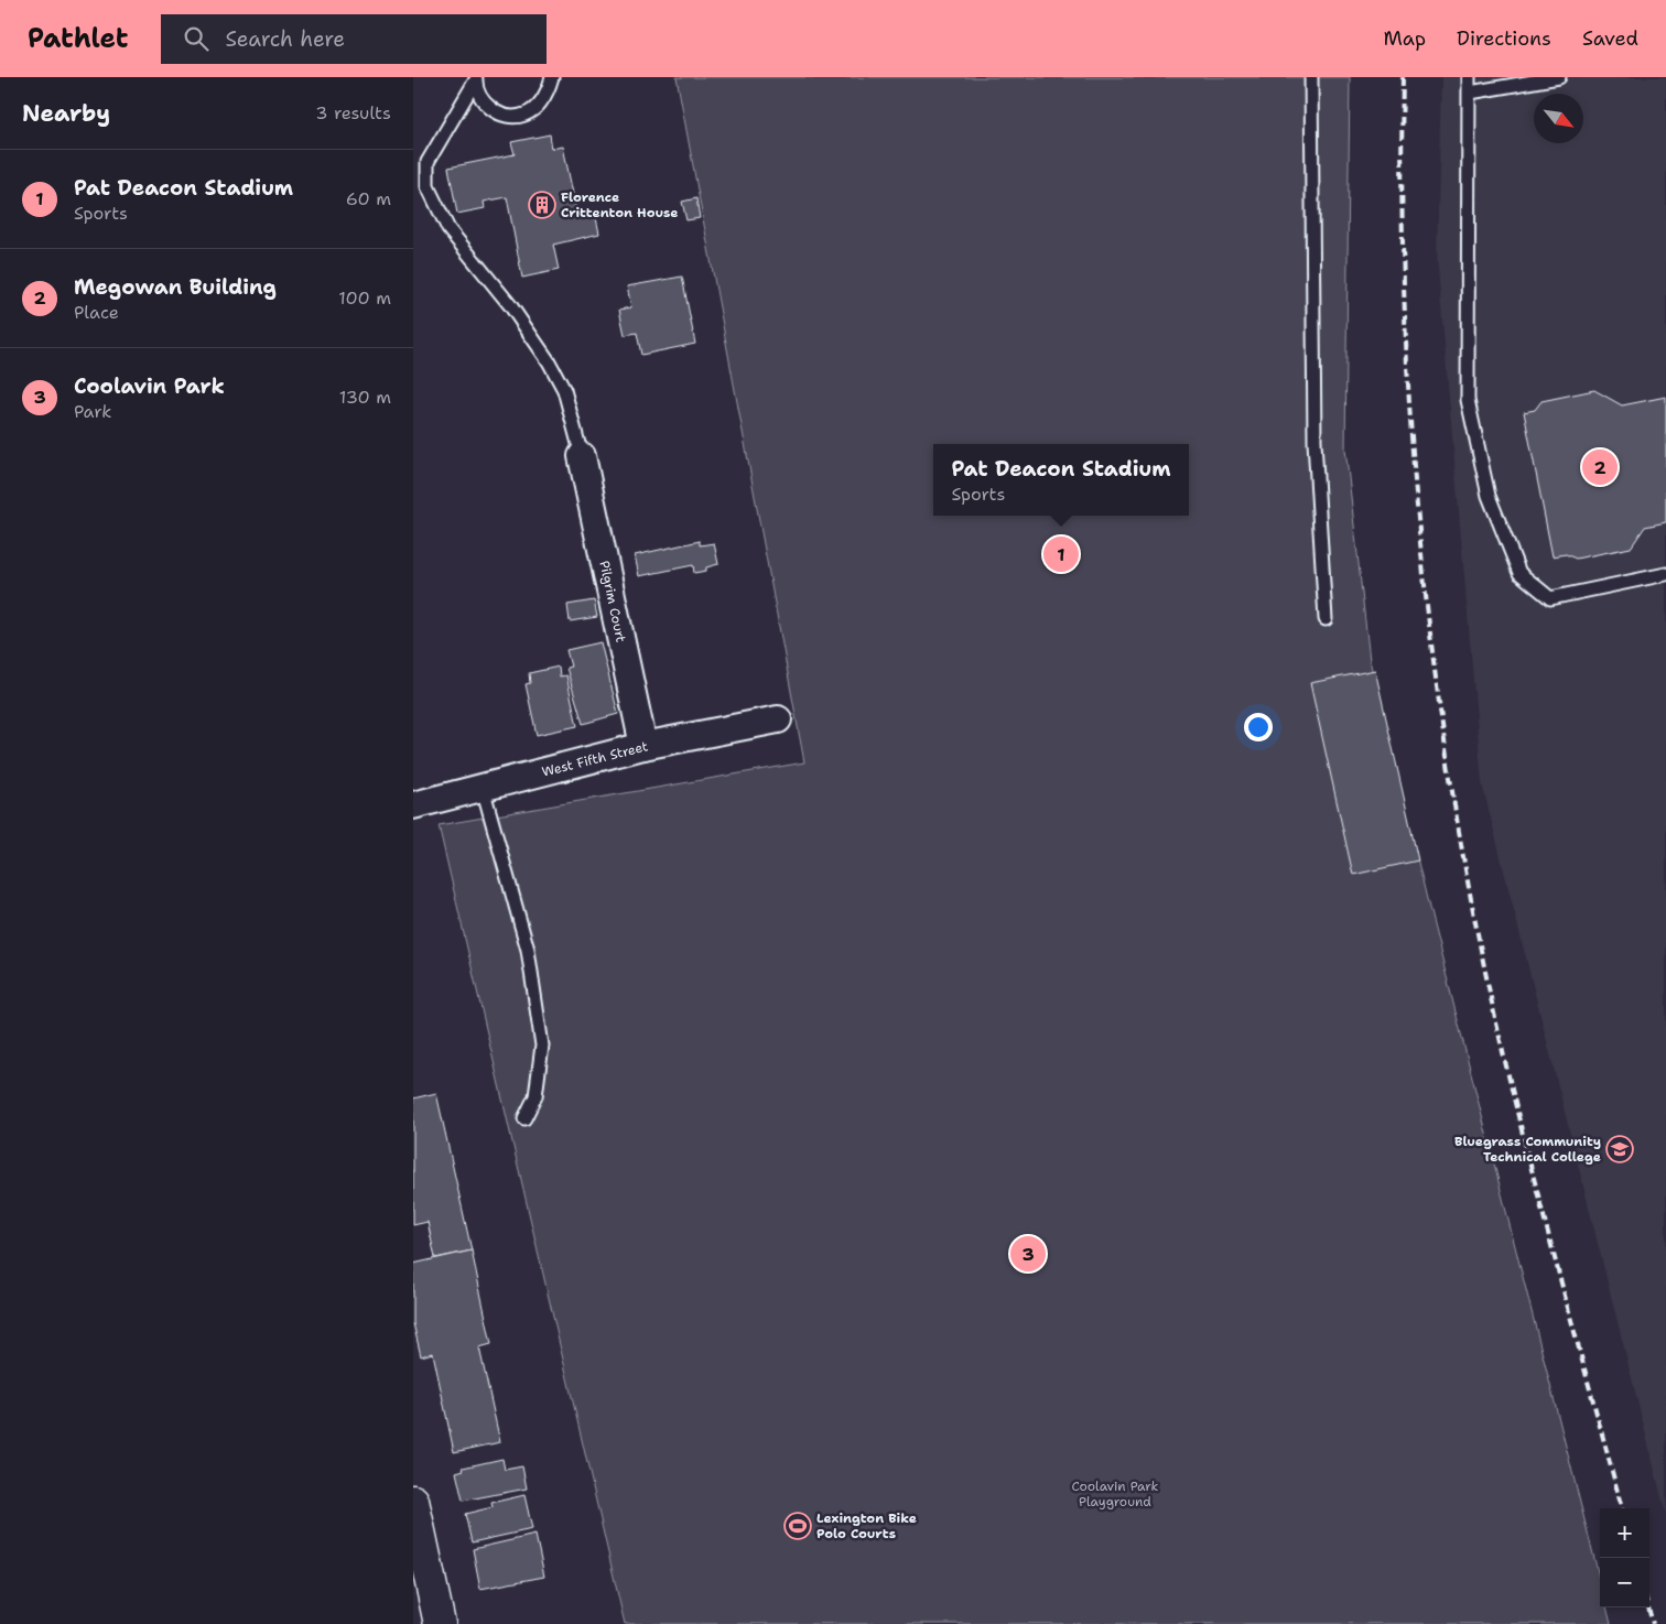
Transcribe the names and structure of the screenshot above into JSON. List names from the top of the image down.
{
  "streets": {
    "street": ["Pilgrim Court", "West Fifth Street"]
  },
  "crossings": [
    ["Pilgrim Court", "West Fifth Street"]
  ],
  "parks": ["Coolavin Park Playground"],
  "places": {
    "building": ["Florence Crittenton House"],
    "school or university": ["Bluegrass Community Technical College"],
    "sports": ["Lexington Bike Polo Courts"]
  },
  "north": "bottom right",
  "page": {
    "header": "Pathlet",
    "search": "Search here",
    "nav": ["Map", "Directions", "Saved"],
    "heading": ["Nearby", "3 results"],
    "list": [
      {
        "mark": "1",
        "name": "Pat Deacon Stadium",
        "note": "Sports",
        "value": "60 m"
      },
      {
        "mark": "2",
        "name": "Megowan Building",
        "note": "Place",
        "value": "100 m"
      },
      {
        "mark": "3",
        "name": "Coolavin Park",
        "note": "Park",
        "value": "130 m"
      }
    ],
    "popup": ["Pat Deacon Stadium", "Sports"],
    "pins": ["2", "1", "3"],
    "map_buttons": ["+", "−"]
  }
}
